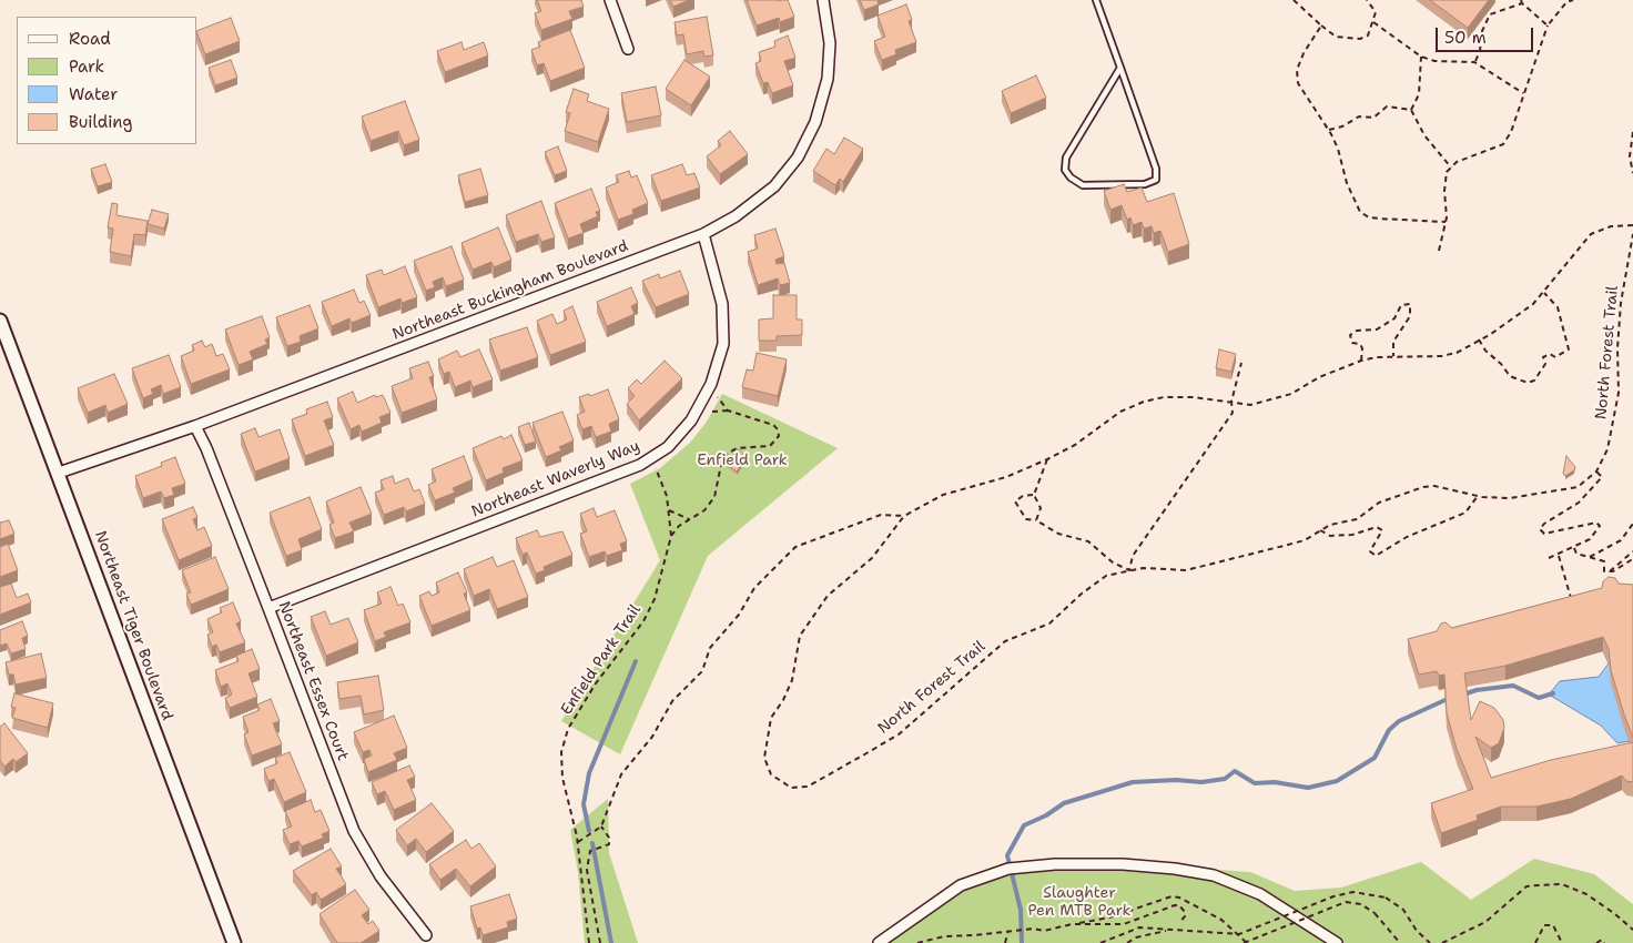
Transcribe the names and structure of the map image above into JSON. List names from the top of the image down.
{
  "streets": {
    "street": [
      "Northeast Buckingham Boulevard",
      "Northeast Waverly Way",
      "Northeast Tiger Boulevard",
      "Northeast Essex Court"
    ],
    "path": ["North Forest Trail", "Enfield Park Trail"]
  },
  "crossings": [
    ["Northeast Buckingham Boulevard", "Northeast Waverly Way"],
    ["Northeast Buckingham Boulevard", "Northeast Tiger Boulevard"],
    ["Northeast Buckingham Boulevard", "Northeast Essex Court"],
    ["Northeast Waverly Way", "Enfield Park Trail"],
    ["Northeast Waverly Way", "Northeast Essex Court"]
  ],
  "parks": ["Enfield Park", "Slaughter Pen MTB Park"],
  "legend": [
    "Road",
    "Park",
    "Water",
    "Building"
  ],
  "scale_bar": "50 m"
}
